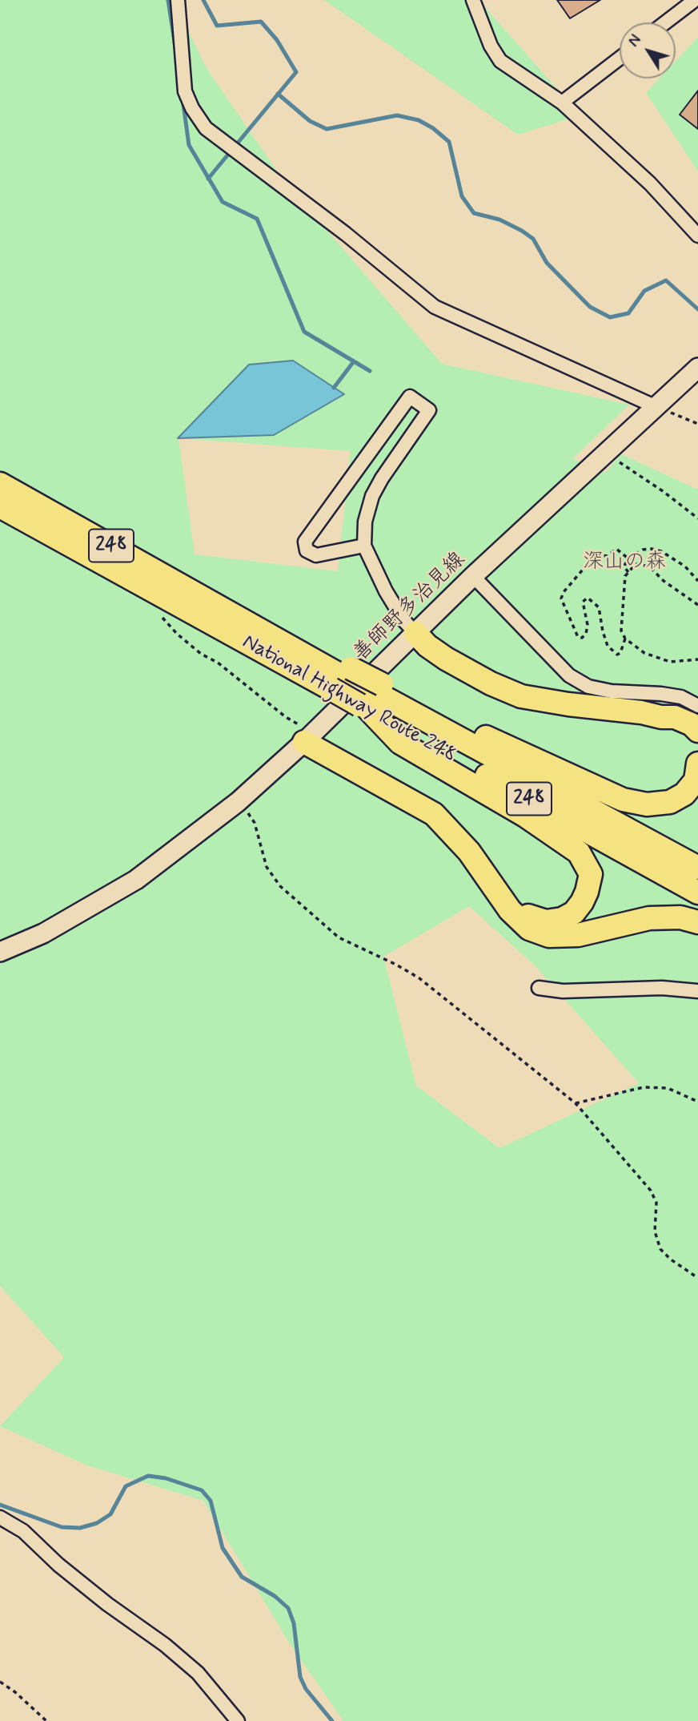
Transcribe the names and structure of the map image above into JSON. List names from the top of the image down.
{
  "streets": {
    "highway": ["248", "National Highway Route 248"],
    "main road": ["善師野多治見線"]
  },
  "parks": ["深山の森"],
  "north": "top left"
}
